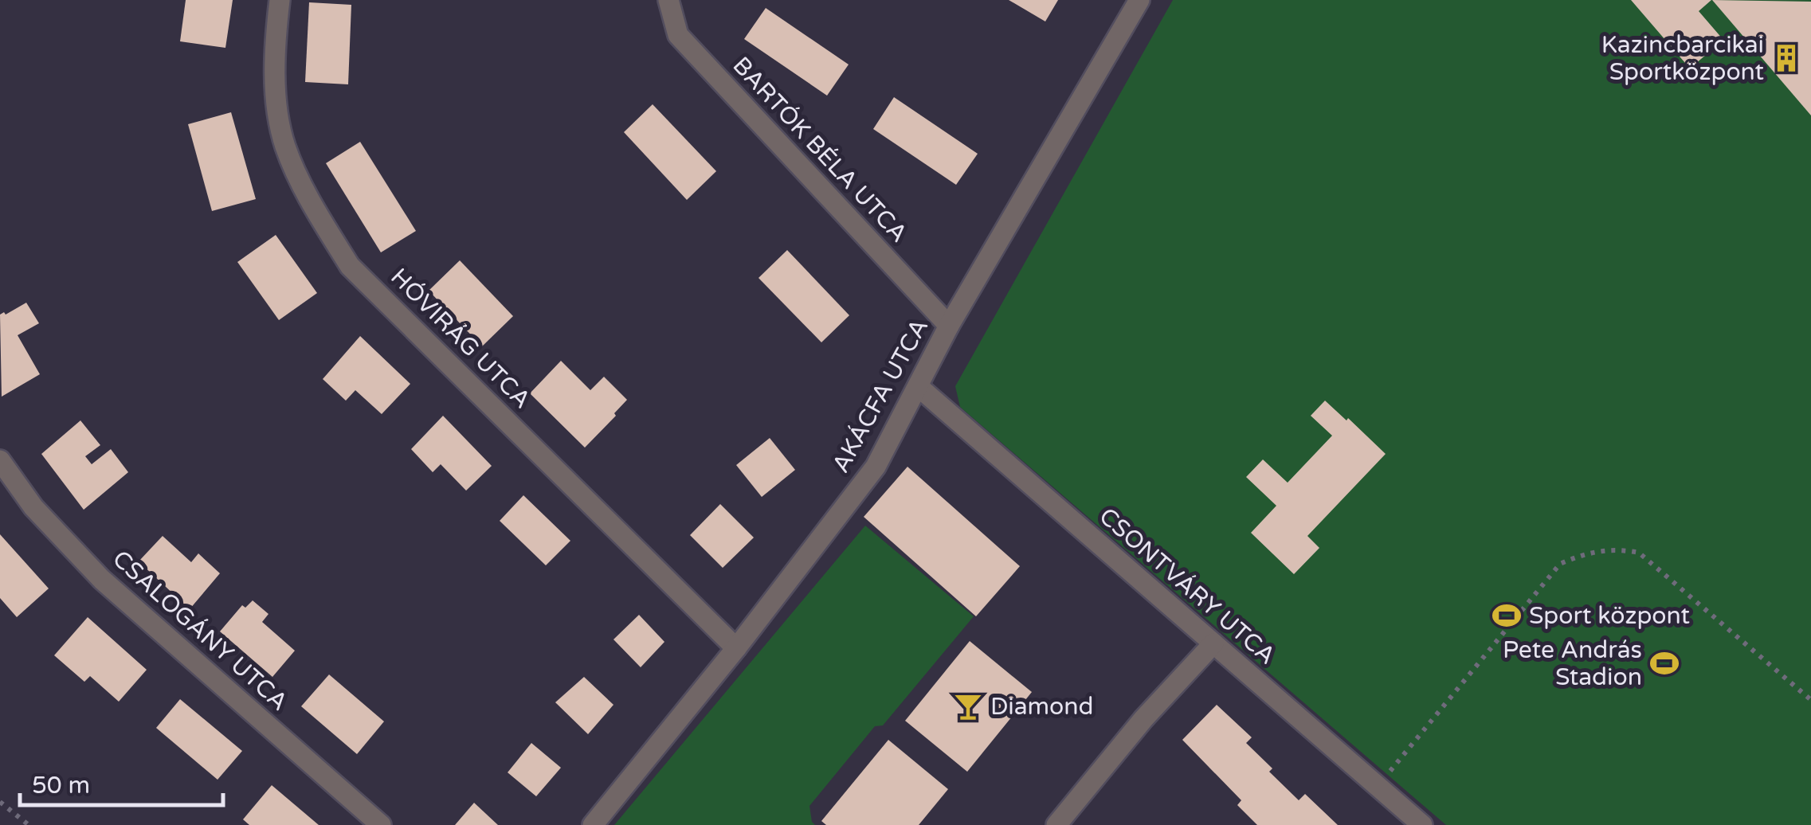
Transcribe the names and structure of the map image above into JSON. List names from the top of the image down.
{
  "streets": {
    "street": [
      "BARTÓK BÉLA UTCA",
      "HÓVIRÁG UTCA",
      "AKÁCFA UTCA",
      "CSONTVÁRY UTCA",
      "CSALOGÁNY UTCA"
    ]
  },
  "crossings": [
    ["BARTÓK BÉLA UTCA", "AKÁCFA UTCA"],
    ["HÓVIRÁG UTCA", "AKÁCFA UTCA"],
    ["AKÁCFA UTCA", "CSONTVÁRY UTCA"]
  ],
  "places": {
    "building": ["Kazincbarcikai Sportközpont"],
    "sports": ["Sport központ", "Pete András Stadion"],
    "bar": ["Diamond"]
  },
  "scale_bar": "50 m"
}
